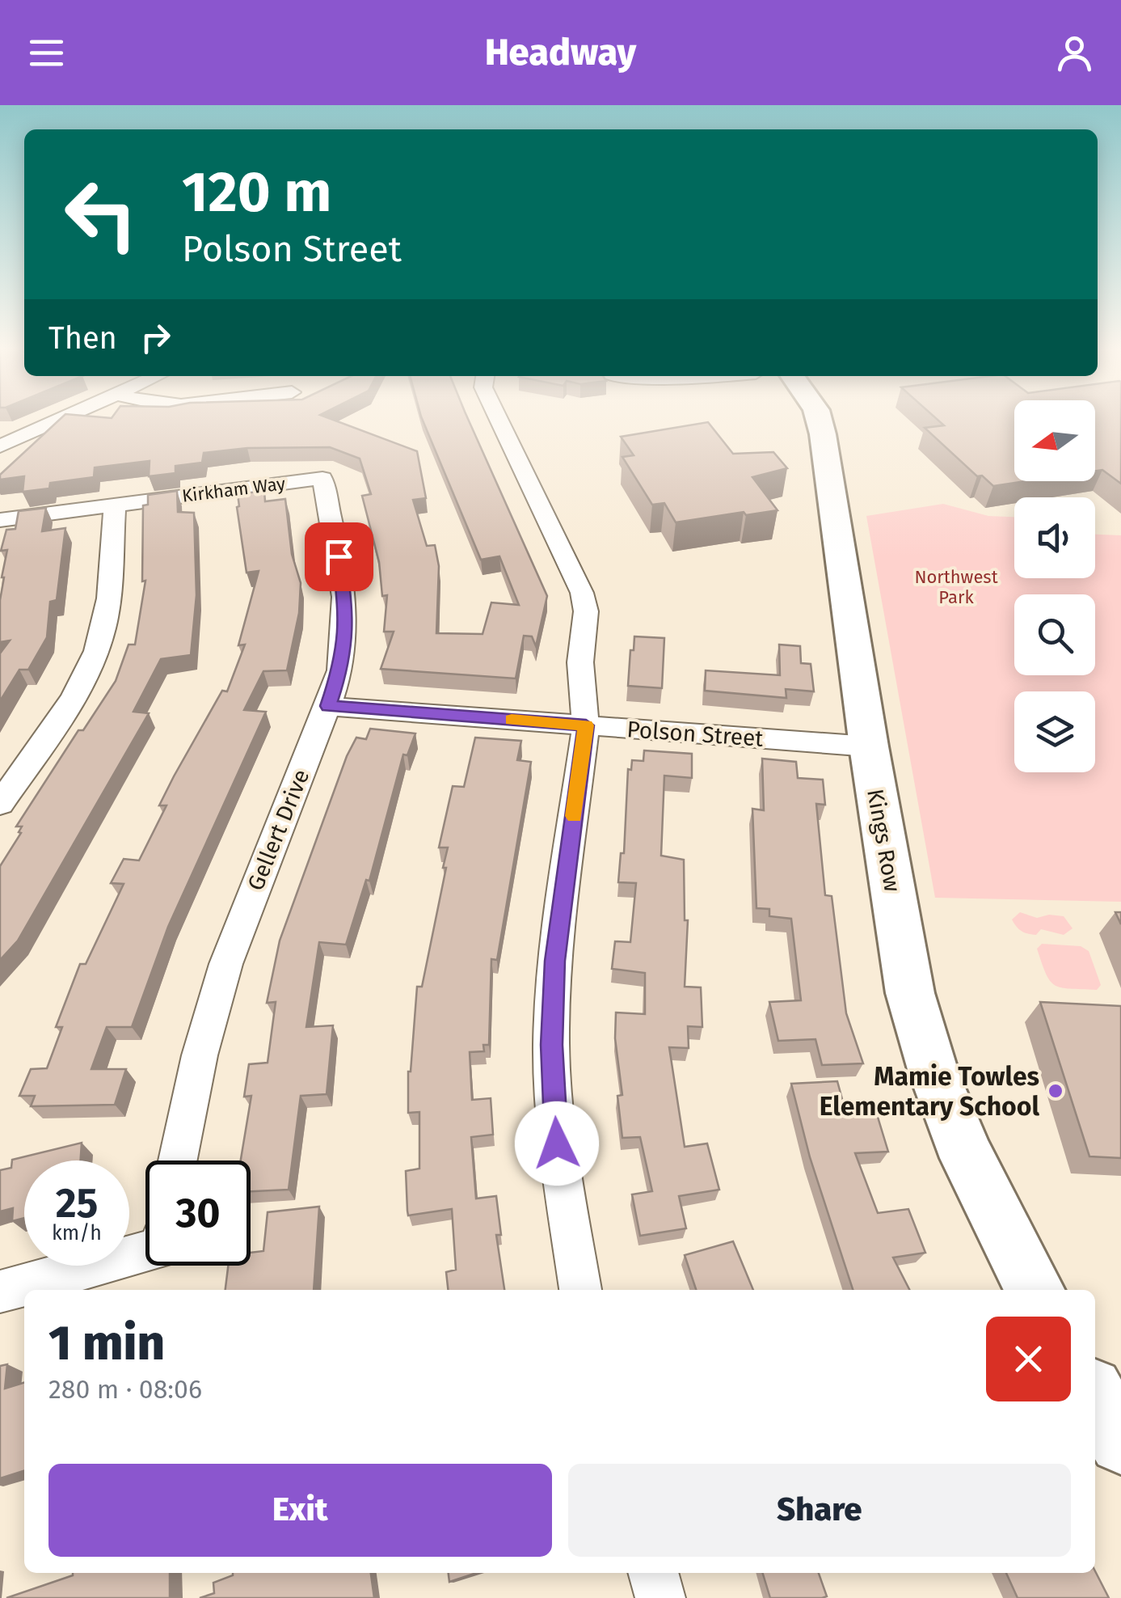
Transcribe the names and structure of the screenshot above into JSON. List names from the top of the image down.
{
  "streets": {
    "main road": ["Kings Row"],
    "street": ["Kirkham Way", "Polson Street", "Gellert Drive"]
  },
  "crossings": [
    ["Kirkham Way", "Gellert Drive"],
    ["Polson Street", "Gellert Drive"],
    ["Polson Street", "Kings Row"]
  ],
  "parks": ["Northwest Park"],
  "places": ["Mamie Towles Elementary School"],
  "north": "left",
  "page": {
    "header": "Headway",
    "turn": ["120 m", "Polson Street"],
    "then": "Then",
    "speed": "25 km/h",
    "limit": "30",
    "heading": ["1 min", "280 m · 08:06"],
    "buttons": ["Exit", "Share"]
  }
}
